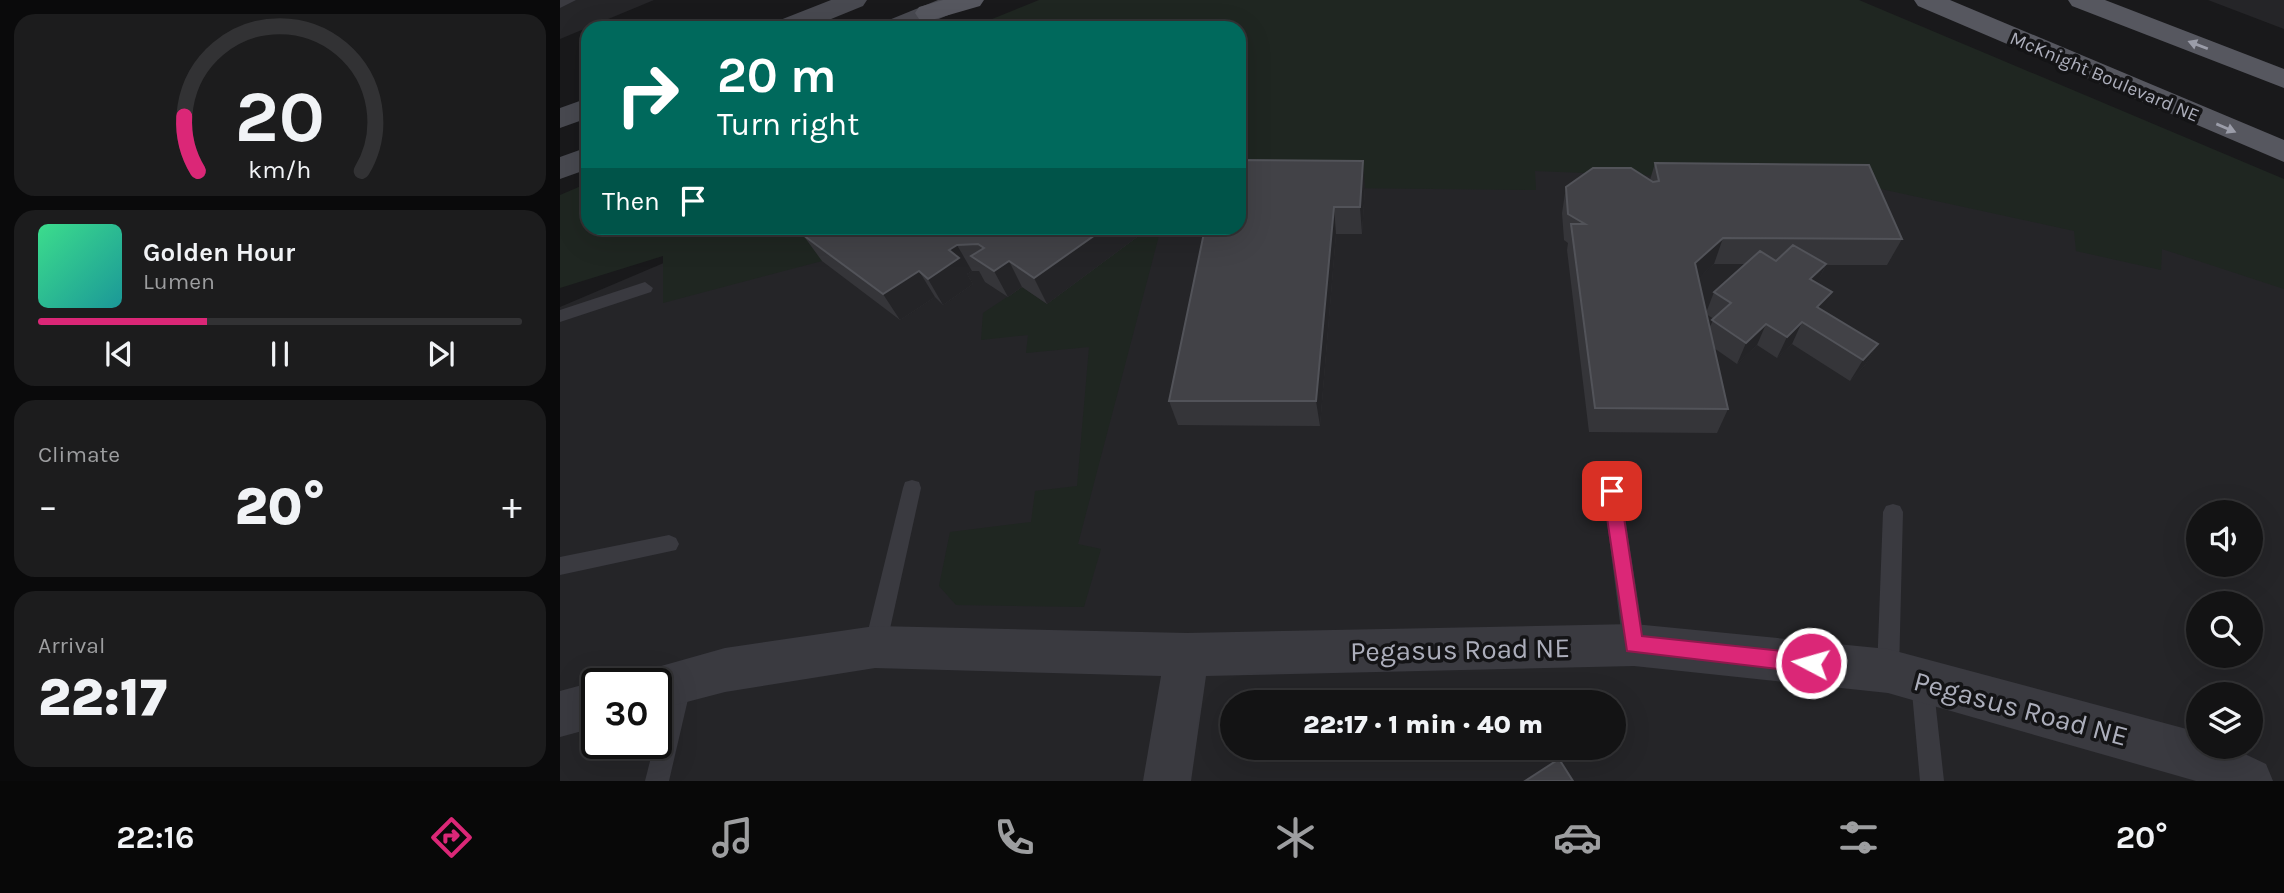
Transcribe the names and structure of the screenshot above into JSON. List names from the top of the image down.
{
  "streets": {
    "main road": ["McKnight Boulevard NE"],
    "street": ["Pegasus Road NE"]
  },
  "page": {
    "turn": ["20 m", "Turn right"],
    "then": "Then",
    "song": ["Golden Hour", "Lumen"],
    "tile": [
      "Climate",
      ["Arrival", "22:17"]
    ],
    "heat": ["−", "20°", "+"],
    "limit": "30",
    "trip": "22:17 · 1 min · 40 m",
    "tabs": ["22:16", "20°"],
    "gauge": ["20", "km/h"]
  }
}
